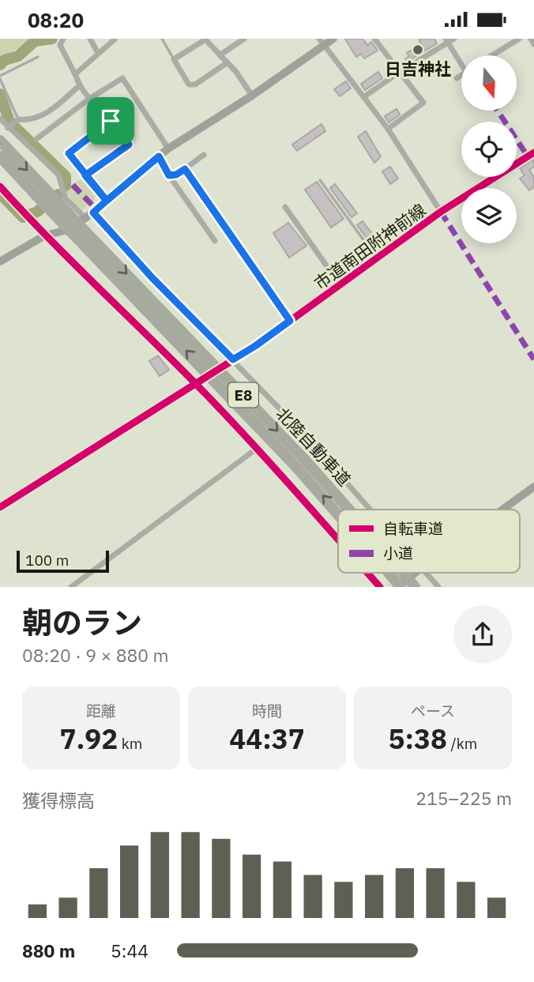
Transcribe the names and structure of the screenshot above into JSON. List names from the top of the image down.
{
  "streets": {
    "highway": ["E8", "北陸自動車道"],
    "street": ["市道南田附神前線"]
  },
  "places": ["日吉神社"],
  "legend": ["自転車道", "小道"],
  "scale_bar": "100 m",
  "north": "bottom",
  "page": {
    "status": "08:20",
    "scale": "100 m",
    "heading": ["朝のラン", "08:20 · 9 × 880 m"],
    "stats": [
      ["距離", "7.92 km"],
      ["時間", "44:37"],
      ["ペース", "5:38 /km"]
    ],
    "chart": ["獲得標高", "215–225 m"],
    "list": [
      {
        "name": "880 m",
        "note": "5:44"
      }
    ]
  }
}
